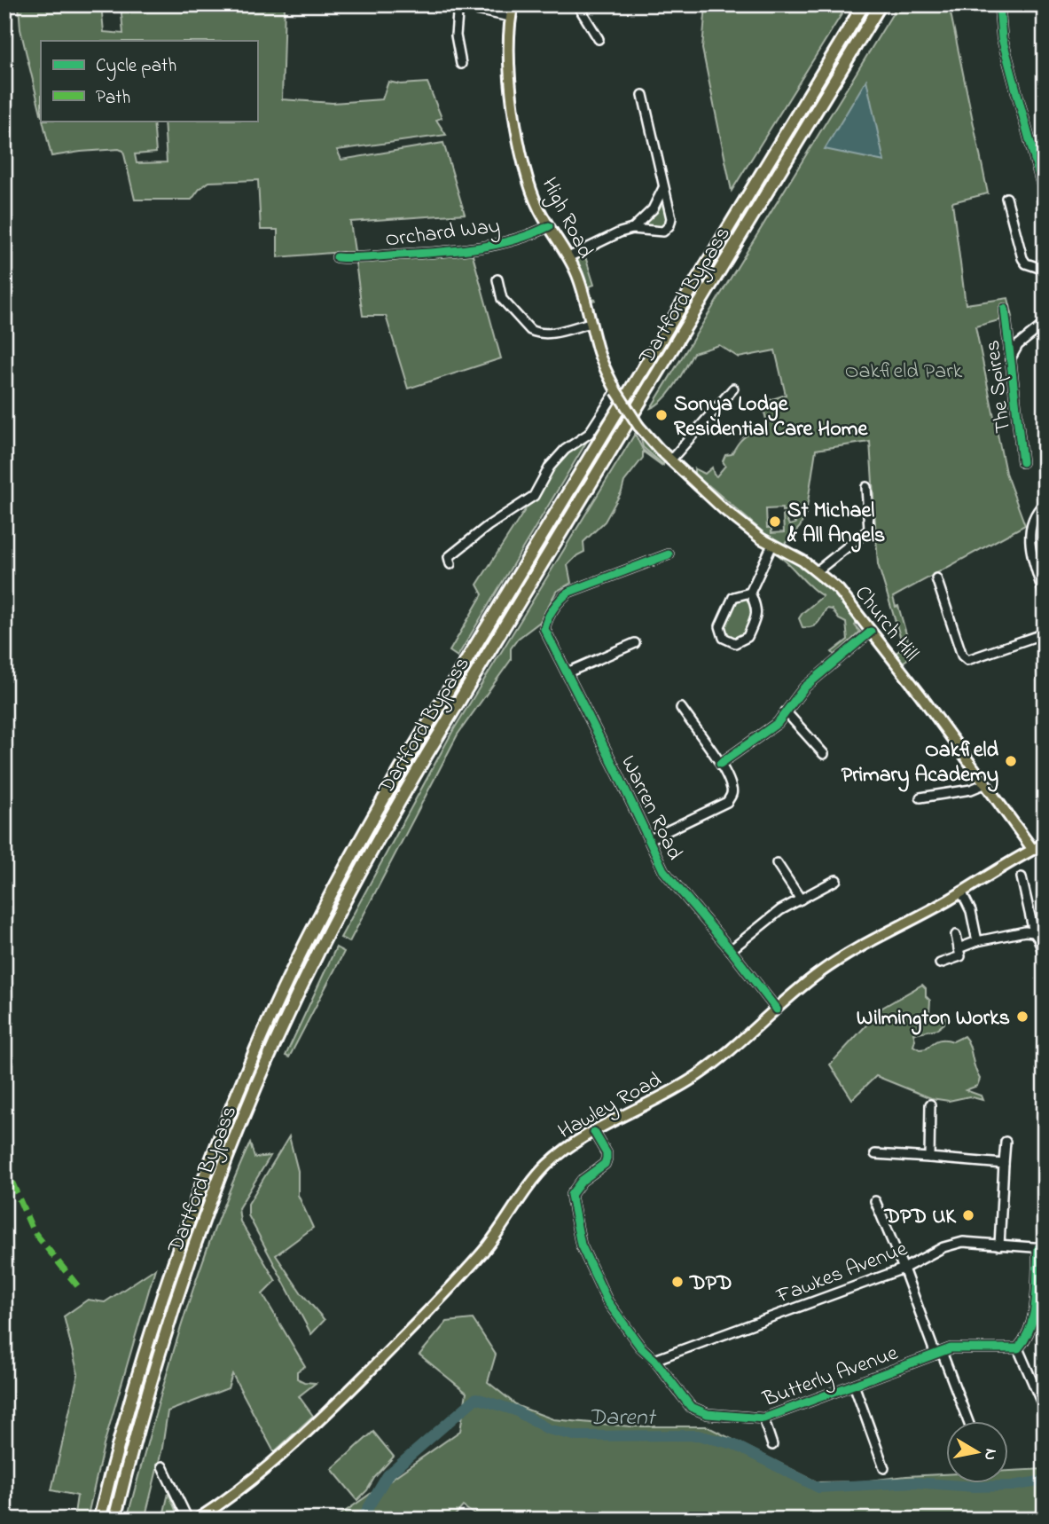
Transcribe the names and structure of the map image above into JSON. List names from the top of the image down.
{
  "streets": {
    "highway": ["Dartford Bypass"],
    "main road": ["High Road", "Church Hill", "Hawley Road"],
    "street": [
      "Orchard Way",
      "The Spires",
      "Warren Road",
      "Fawkes Avenue",
      "Butterly Avenue"
    ]
  },
  "crossings": [
    ["High Road", "Orchard Way"],
    ["High Road", "Church Hill"],
    ["Church Hill", "Hawley Road"],
    ["Warren Road", "Hawley Road"],
    ["Hawley Road", "Butterly Avenue"],
    ["Fawkes Avenue", "Butterly Avenue"]
  ],
  "water": ["Darent"],
  "parks": ["Oakfield Park"],
  "places": [
    "Sonya Lodge Residential Care Home",
    "St Michael & All Angels",
    "Oakfield Primary Academy",
    "Wilmington Works",
    "DPD UK",
    "DPD"
  ],
  "legend": ["Cycle path", "Path"],
  "north": "right"
}
